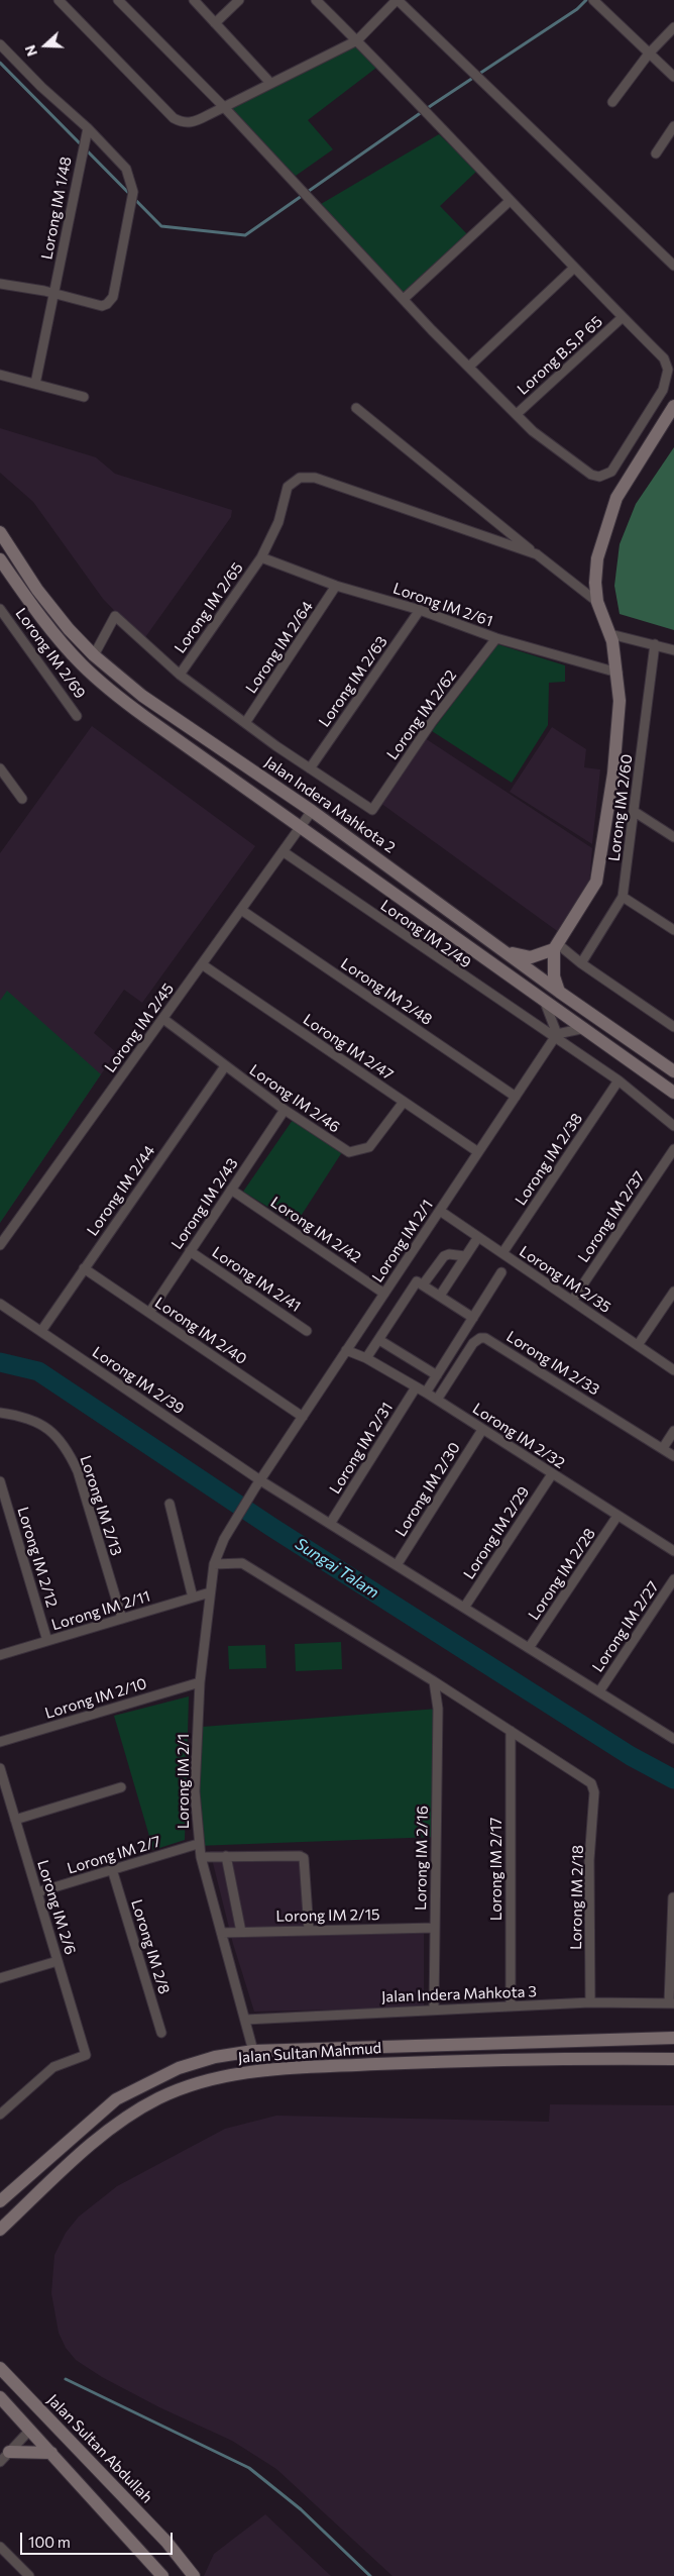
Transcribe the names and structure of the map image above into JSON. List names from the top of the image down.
{
  "streets": {
    "street": [
      "Lorong IM 1/48",
      "Lorong B.S.P 65",
      "Lorong IM 2/61",
      "Lorong IM 2/65",
      "Lorong IM 2/64",
      "Lorong IM 2/69",
      "Lorong IM 2/63",
      "Lorong IM 2/62",
      "Jalan Indera Mahkota 2",
      "Lorong IM 2/60",
      "Lorong IM 2/49",
      "Lorong IM 2/48",
      "Lorong IM 2/45",
      "Lorong IM 2/47",
      "Lorong IM 2/46",
      "Lorong IM 2/38",
      "Lorong IM 2/44",
      "Lorong IM 2/43",
      "Lorong IM 2/37",
      "Lorong IM 2/42",
      "Lorong IM 2/1",
      "Lorong IM 2/41",
      "Lorong IM 2/35",
      "Lorong IM 2/40",
      "Lorong IM 2/33",
      "Lorong IM 2/39",
      "Lorong IM 2/32",
      "Lorong IM 2/31",
      "Lorong IM 2/30",
      "Lorong IM 2/13",
      "Lorong IM 2/29",
      "Lorong IM 2/12",
      "Lorong IM 2/28",
      "Lorong IM 2/11",
      "Lorong IM 2/27",
      "Lorong IM 2/10",
      "Lorong IM 2/7",
      "Lorong IM 2/16",
      "Lorong IM 2/17",
      "Lorong IM 2/18",
      "Lorong IM 2/6",
      "Lorong IM 2/15",
      "Lorong IM 2/8",
      "Jalan Indera Mahkota 3",
      "Jalan Sultan Mahmud",
      "Jalan Sultan Abdullah"
    ]
  },
  "crossings": [
    ["Lorong IM 2/61", "Lorong IM 2/65"],
    ["Lorong IM 2/61", "Lorong IM 2/64"],
    ["Lorong IM 2/61", "Lorong IM 2/63"],
    ["Lorong IM 2/61", "Lorong IM 2/62"],
    ["Lorong IM 2/63", "Lorong IM 2/62"],
    ["Jalan Indera Mahkota 2", "Lorong IM 2/45"],
    ["Lorong IM 2/49", "Lorong IM 2/45"],
    ["Lorong IM 2/49", "Lorong IM 2/38"],
    ["Lorong IM 2/49", "Lorong IM 2/1"],
    ["Lorong IM 2/48", "Lorong IM 2/45"],
    ["Lorong IM 2/48", "Lorong IM 2/1"],
    ["Lorong IM 2/45", "Lorong IM 2/47"],
    ["Lorong IM 2/45", "Lorong IM 2/46"],
    ["Lorong IM 2/47", "Lorong IM 2/46"],
    ["Lorong IM 2/47", "Lorong IM 2/1"],
    ["Lorong IM 2/46", "Lorong IM 2/44"],
    ["Lorong IM 2/46", "Lorong IM 2/43"],
    ["Lorong IM 2/38", "Lorong IM 2/35"],
    ["Lorong IM 2/44", "Lorong IM 2/40"],
    ["Lorong IM 2/44", "Lorong IM 2/39"],
    ["Lorong IM 2/43", "Lorong IM 2/42"],
    ["Lorong IM 2/43", "Lorong IM 2/41"],
    ["Lorong IM 2/43", "Lorong IM 2/40"],
    ["Lorong IM 2/37", "Lorong IM 2/35"],
    ["Lorong IM 2/42", "Lorong IM 2/1"],
    ["Lorong IM 2/1", "Lorong IM 2/35"],
    ["Lorong IM 2/1", "Lorong IM 2/40"],
    ["Lorong IM 2/1", "Lorong IM 2/39"],
    ["Lorong IM 2/1", "Lorong IM 2/32"],
    ["Lorong IM 2/1", "Lorong IM 2/11"],
    ["Lorong IM 2/1", "Lorong IM 2/10"],
    ["Lorong IM 2/1", "Lorong IM 2/7"],
    ["Lorong IM 2/1", "Lorong IM 2/15"],
    ["Lorong IM 2/1", "Jalan Indera Mahkota 3"],
    ["Lorong IM 2/1", "Jalan Sultan Mahmud"],
    ["Lorong IM 2/33", "Lorong IM 2/32"],
    ["Lorong IM 2/39", "Lorong IM 2/31"],
    ["Lorong IM 2/39", "Lorong IM 2/30"],
    ["Lorong IM 2/39", "Lorong IM 2/29"],
    ["Lorong IM 2/39", "Lorong IM 2/28"],
    ["Lorong IM 2/39", "Lorong IM 2/27"],
    ["Lorong IM 2/32", "Lorong IM 2/31"],
    ["Lorong IM 2/32", "Lorong IM 2/30"],
    ["Lorong IM 2/32", "Lorong IM 2/29"],
    ["Lorong IM 2/32", "Lorong IM 2/28"],
    ["Lorong IM 2/13", "Lorong IM 2/11"],
    ["Lorong IM 2/12", "Lorong IM 2/11"],
    ["Lorong IM 2/7", "Lorong IM 2/6"],
    ["Lorong IM 2/7", "Lorong IM 2/8"],
    ["Lorong IM 2/16", "Lorong IM 2/15"],
    ["Lorong IM 2/16", "Jalan Indera Mahkota 3"],
    ["Lorong IM 2/17", "Lorong IM 2/18"],
    ["Lorong IM 2/17", "Jalan Indera Mahkota 3"],
    ["Lorong IM 2/18", "Jalan Indera Mahkota 3"]
  ],
  "water": ["Sungai Talam"],
  "scale_bar": "100 m",
  "north": "left"
}
